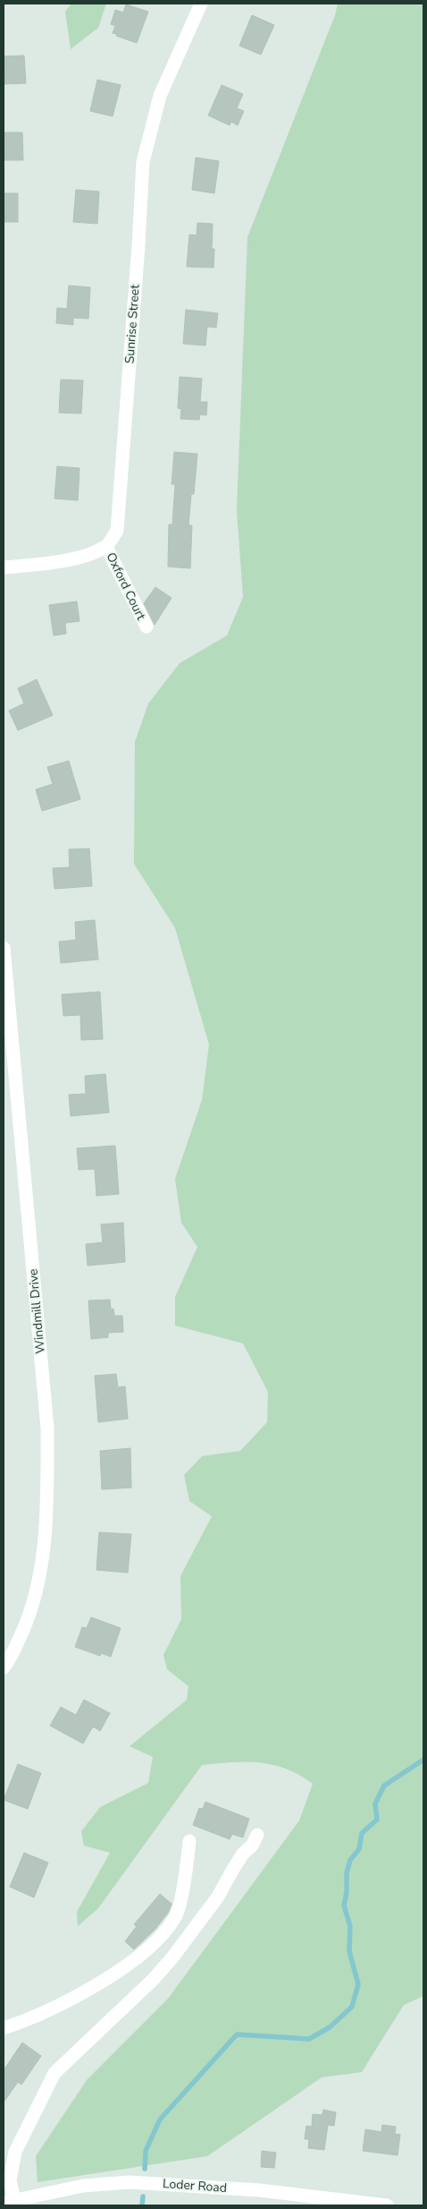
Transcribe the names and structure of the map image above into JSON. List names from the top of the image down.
{
  "streets": {
    "street": [
      "Sunrise Street",
      "Oxford Court",
      "Windmill Drive",
      "Loder Road"
    ]
  },
  "crossings": [
    ["Sunrise Street", "Oxford Court"]
  ]
}
